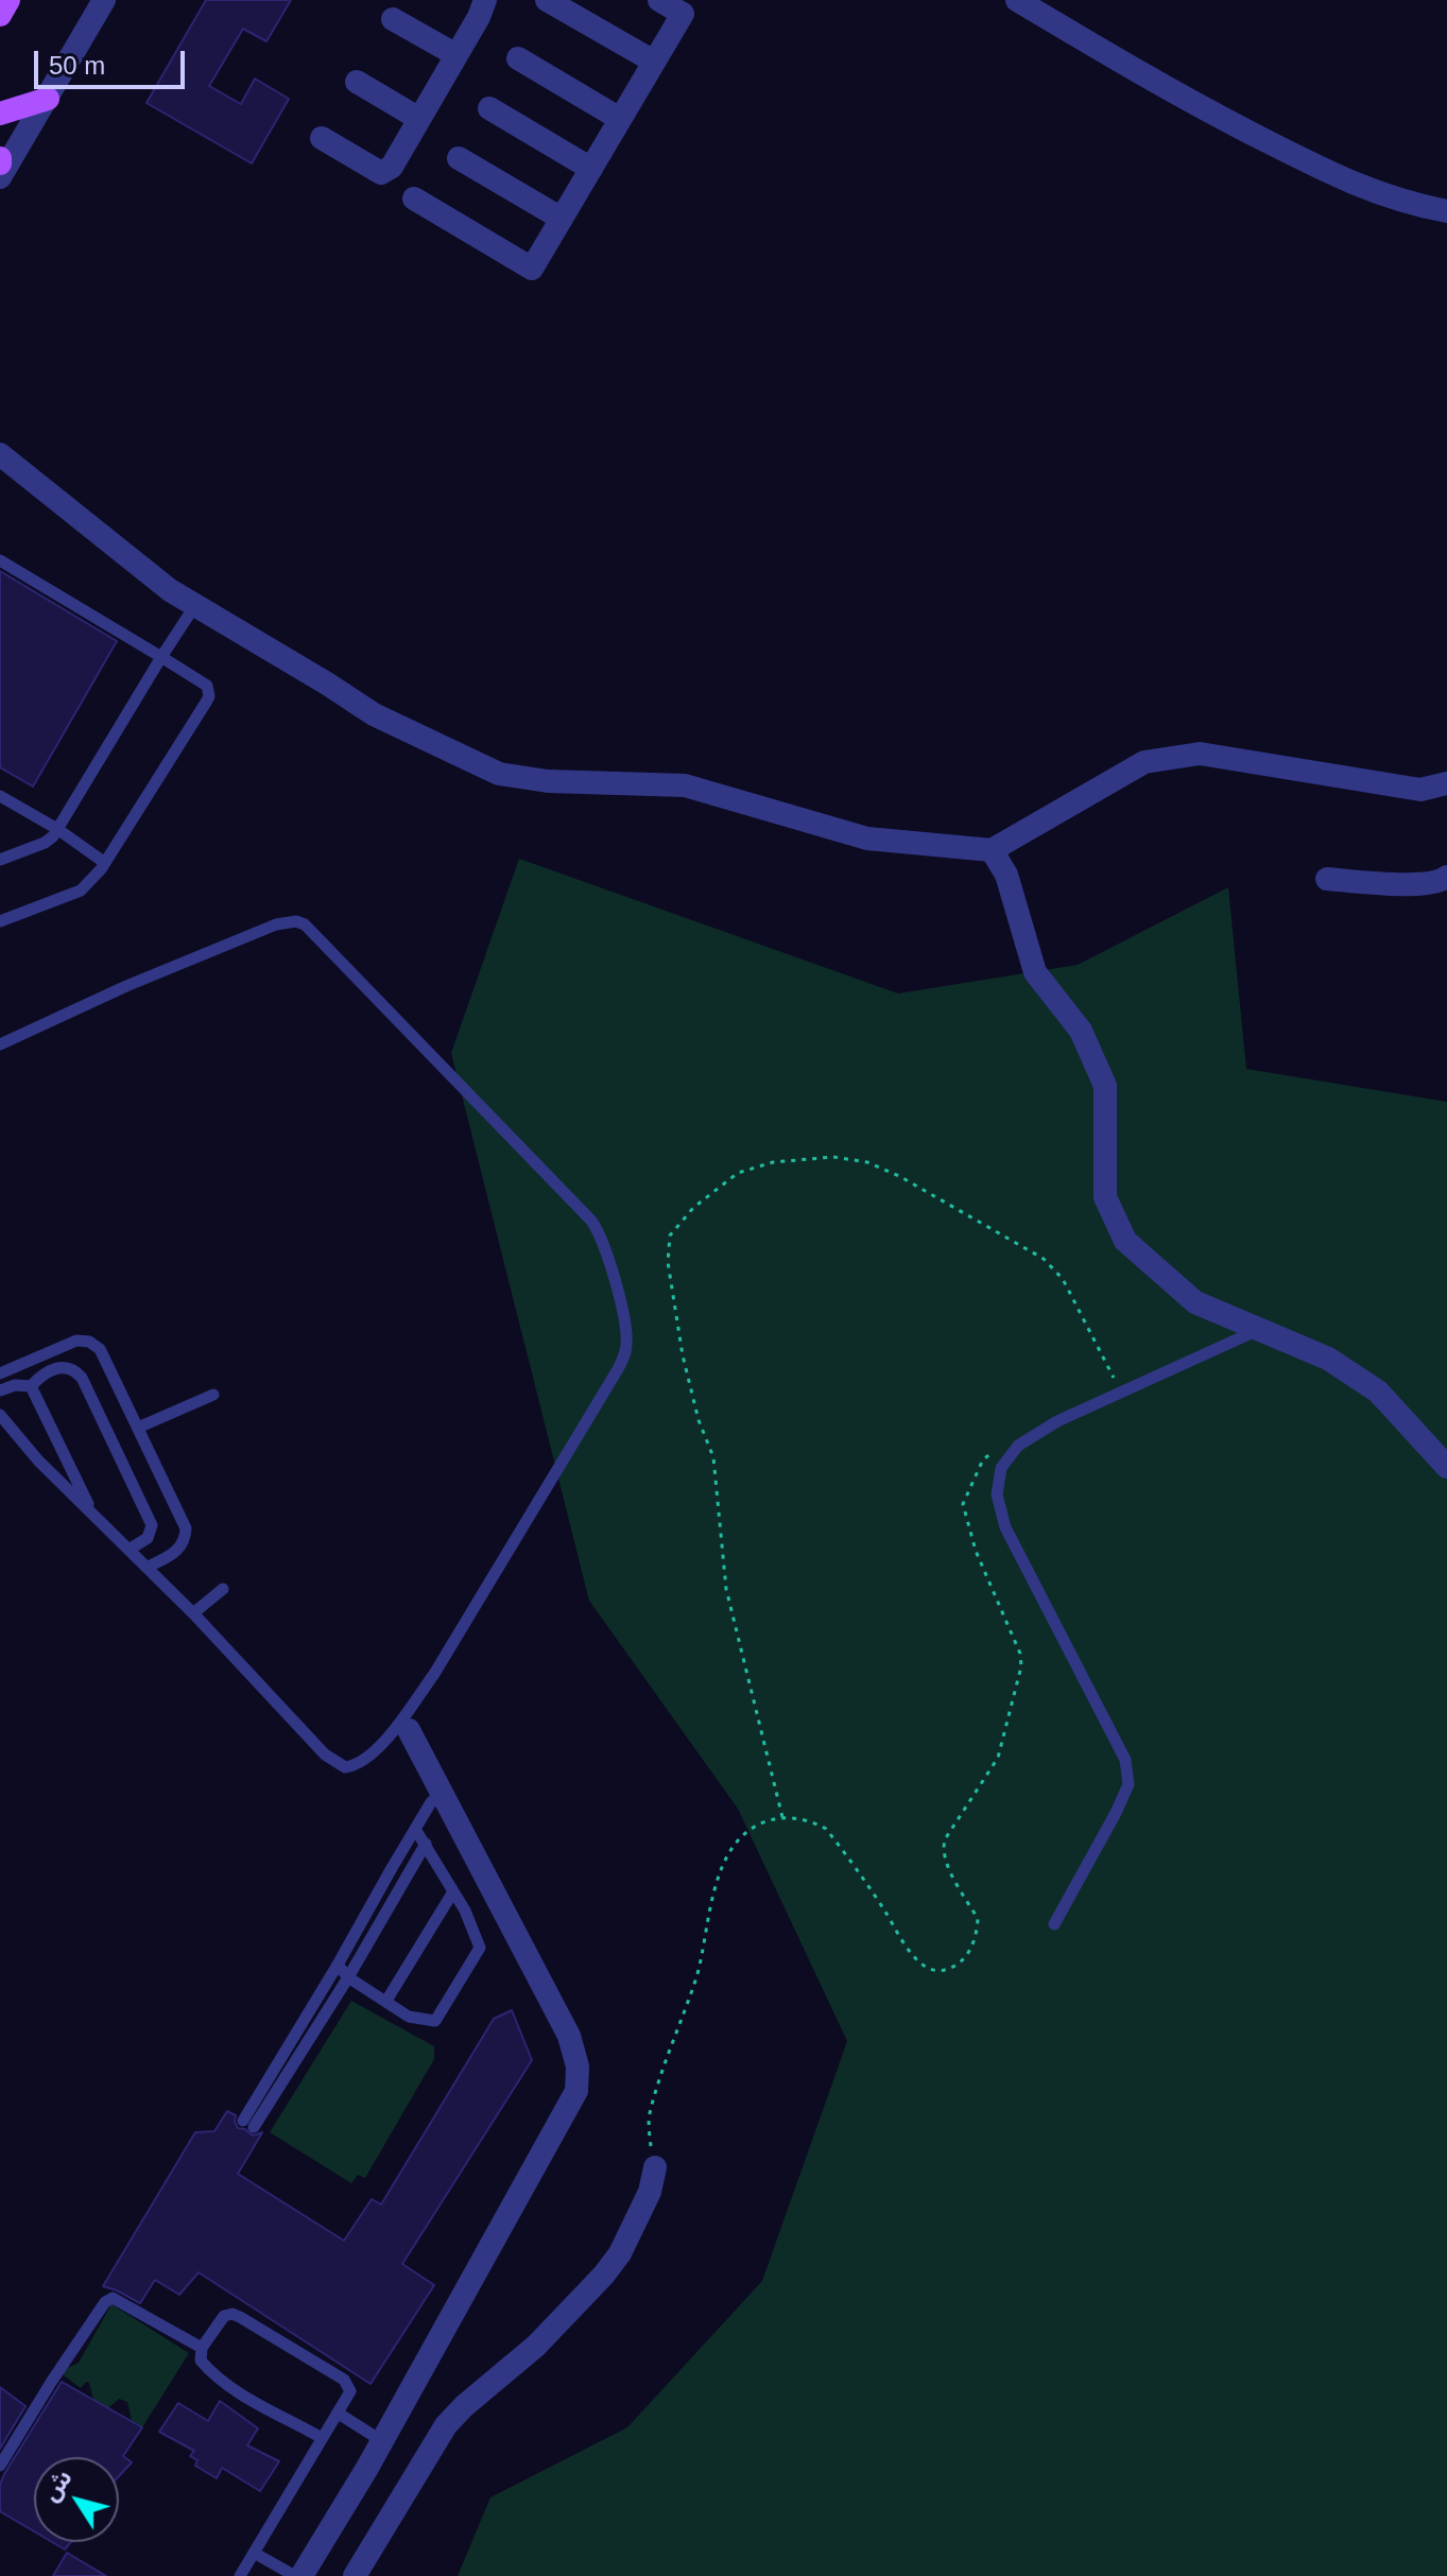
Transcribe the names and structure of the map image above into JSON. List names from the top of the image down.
{
  "scale_bar": "50 m",
  "north": "top left"
}
